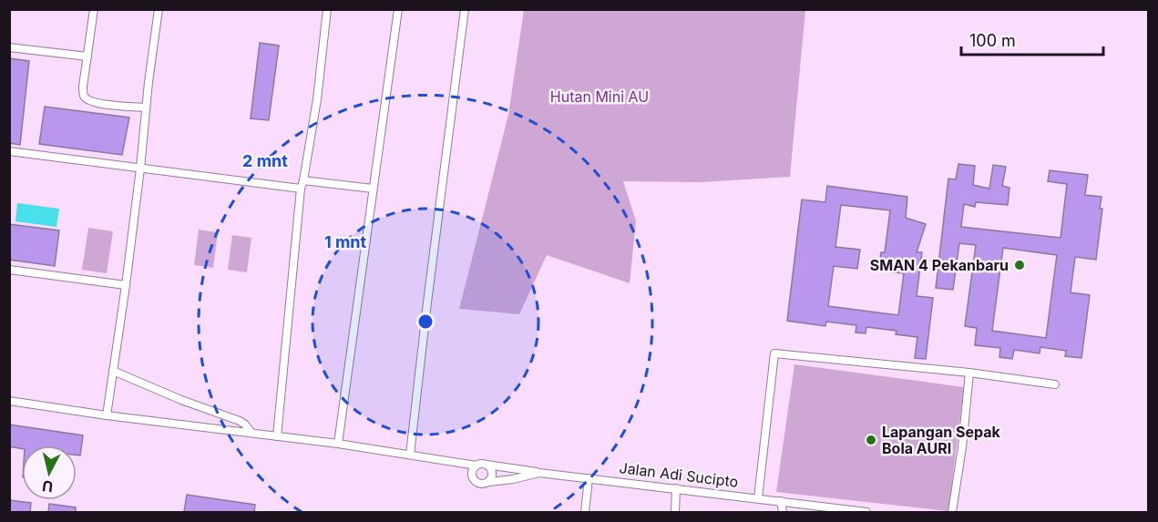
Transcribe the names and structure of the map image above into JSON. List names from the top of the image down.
{
  "streets": {
    "street": ["Jalan Adi Sucipto"]
  },
  "parks": ["Hutan Mini AU"],
  "places": ["SMAN 4 Pekanbaru", "Lapangan Sepak Bola AURI"],
  "scale_bar": "100 m",
  "north": "bottom",
  "rings": ["2 mnt", "1 mnt"]
}
